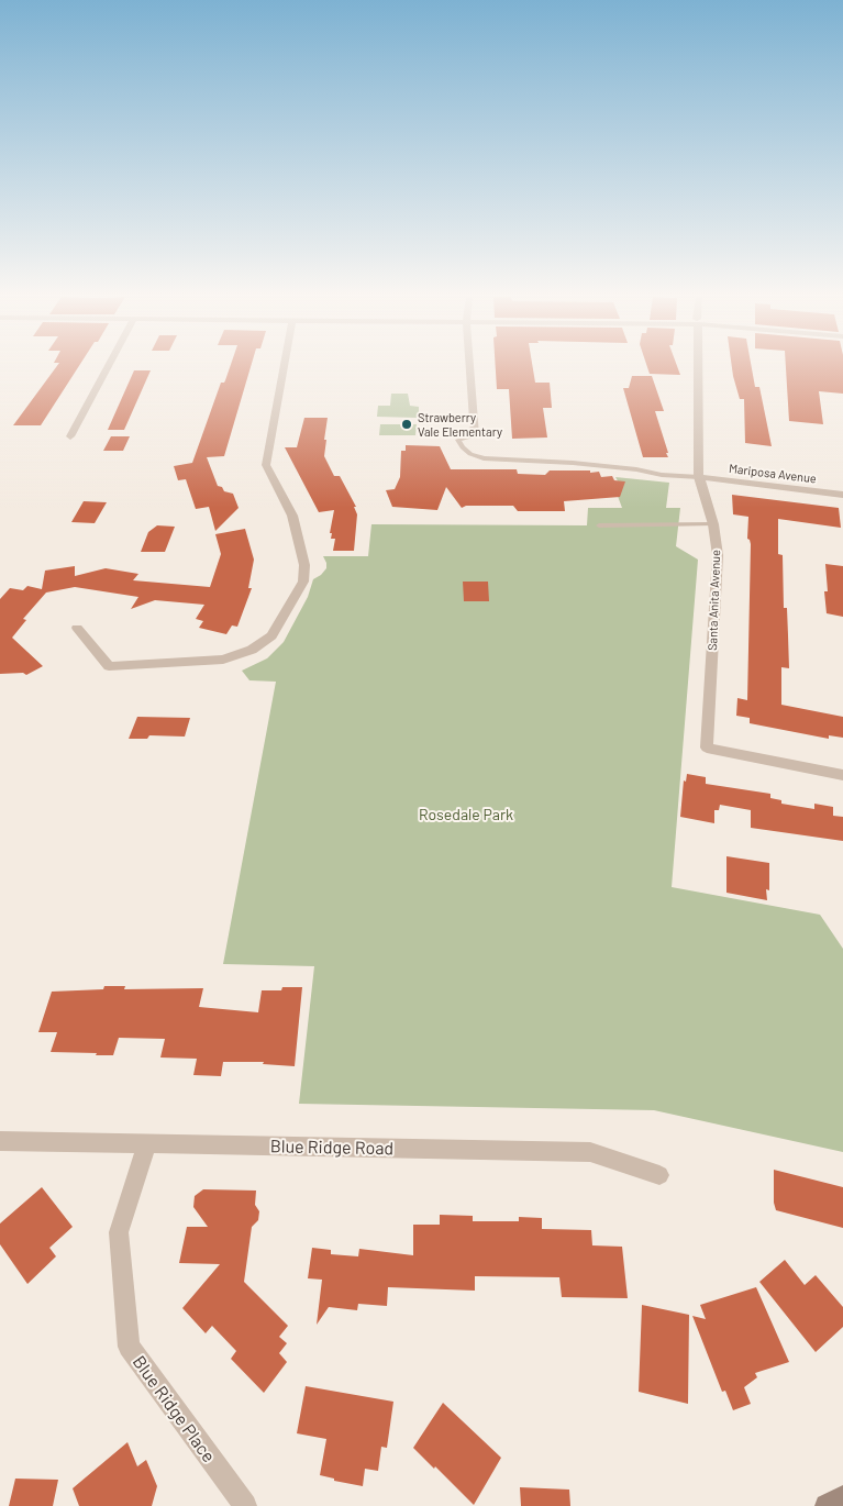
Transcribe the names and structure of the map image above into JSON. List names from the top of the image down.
{
  "streets": {
    "street": [
      "Mariposa Avenue",
      "Santa Anita Avenue",
      "Blue Ridge Road",
      "Blue Ridge Place"
    ]
  },
  "crossings": [
    ["Mariposa Avenue", "Santa Anita Avenue"],
    ["Blue Ridge Road", "Blue Ridge Place"]
  ],
  "parks": ["Rosedale Park"],
  "places": ["Strawberry Vale Elementary"]
}
